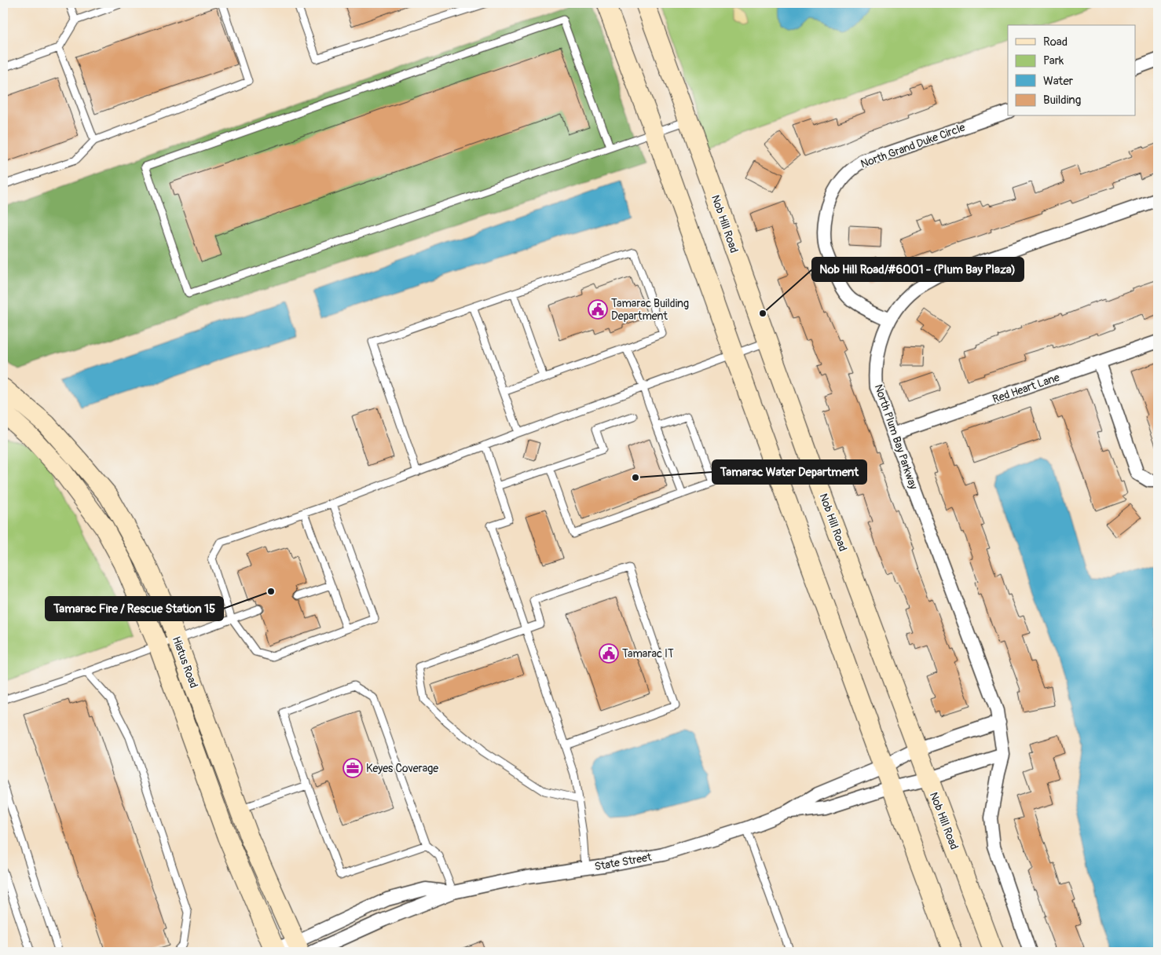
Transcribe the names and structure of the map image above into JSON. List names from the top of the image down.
{
  "streets": {
    "main road": ["Nob Hill Road", "Hiatus Road"],
    "street": [
      "North Grand Duke Circle",
      "Red Heart Lane",
      "North Plum Bay Parkway",
      "State Street"
    ]
  },
  "crossings": [
    ["North Grand Duke Circle", "North Plum Bay Parkway"],
    ["Nob Hill Road", "State Street"],
    ["Red Heart Lane", "North Plum Bay Parkway"],
    ["North Plum Bay Parkway", "State Street"],
    ["Hiatus Road", "State Street"]
  ],
  "places": {
    "public building": ["Tamarac Building Department", "Tamarac IT"],
    "other": ["Nob Hill Road/#6001 - (Plum Bay Plaza)", "Tamarac Water Department", "Tamarac Fire / Rescue Station 15"],
    "office": ["Keyes Coverage"]
  },
  "legend": [
    "Road",
    "Park",
    "Water",
    "Building"
  ]
}
